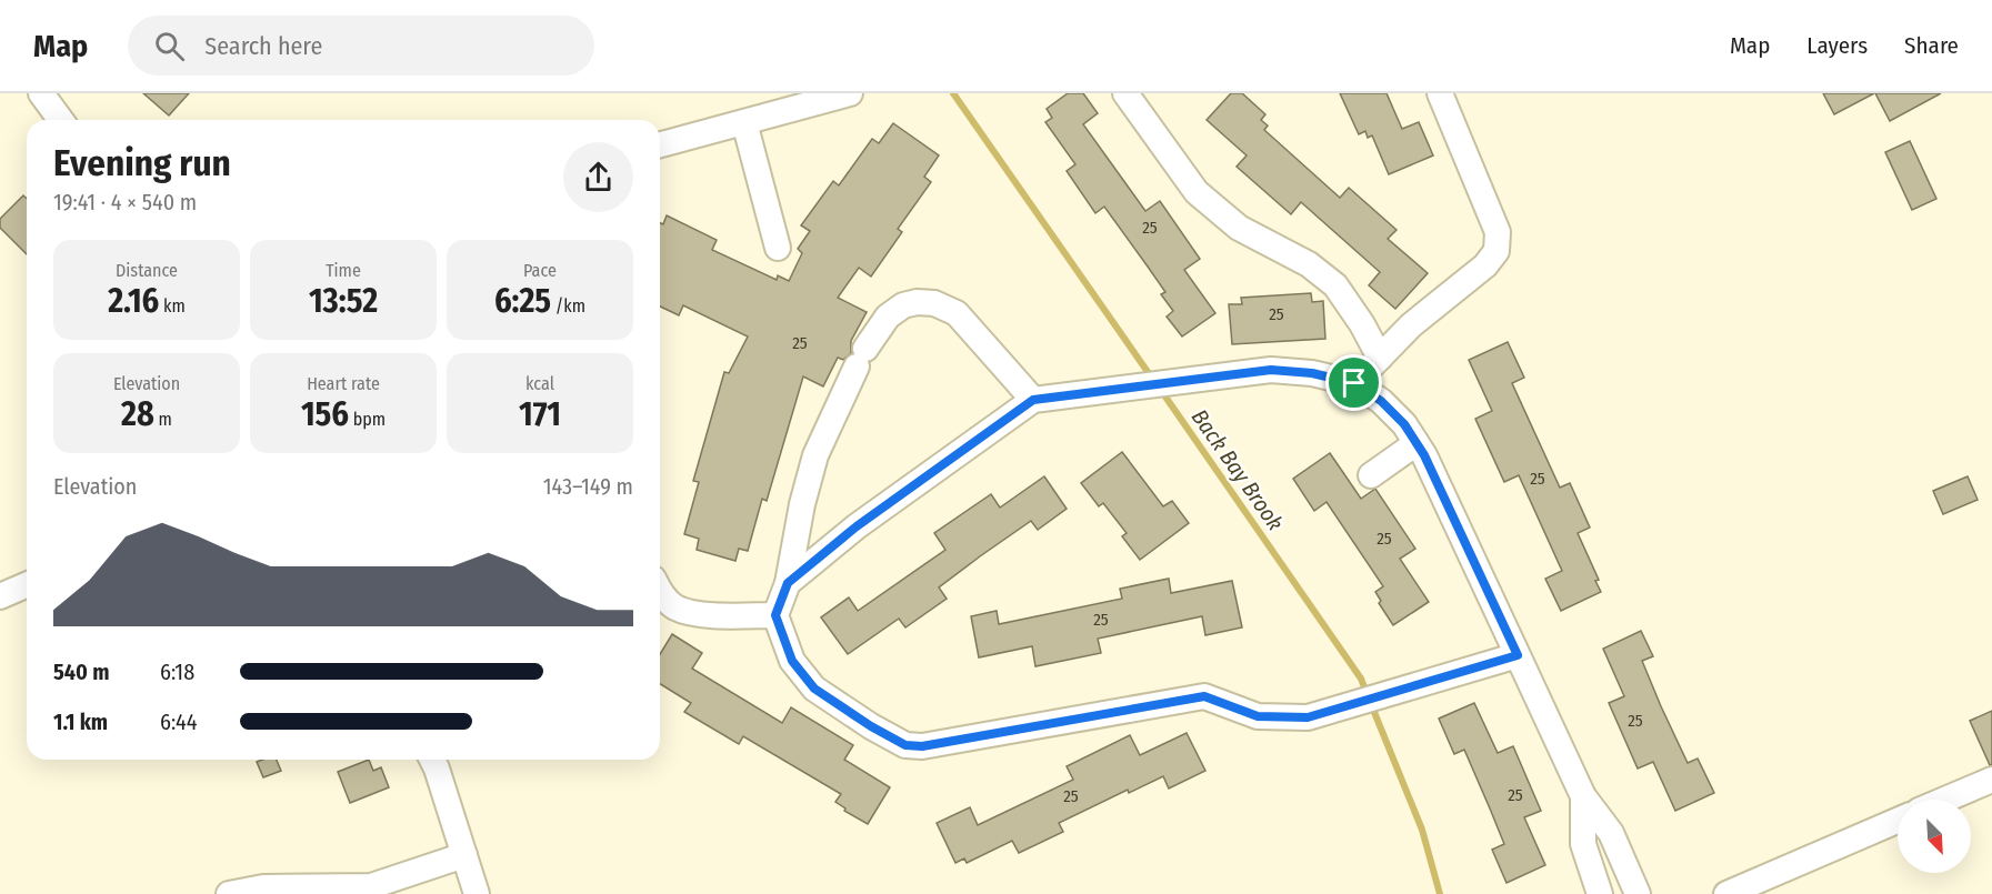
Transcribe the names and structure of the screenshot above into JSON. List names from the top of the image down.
{
  "water": ["Back Bay Brook"],
  "house_numbers": [
    "25",
    "25",
    "25",
    "25",
    "25",
    "25",
    "25",
    "25",
    "25"
  ],
  "north": "bottom right",
  "page": {
    "header": "Map",
    "search": "Search here",
    "nav": ["Map", "Layers", "Share"],
    "heading": ["Evening run", "19:41 · 4 × 540 m"],
    "stats": [
      ["Distance", "2.16 km"],
      ["Time", "13:52"],
      ["Pace", "6:25 /km"],
      ["Elevation", "28 m"],
      ["Heart rate", "156 bpm"],
      ["kcal", "171"]
    ],
    "chart": ["Elevation", "143–149 m"],
    "list": [
      {
        "name": "540 m",
        "note": "6:18"
      },
      {
        "name": "1.1 km",
        "note": "6:44"
      }
    ]
  }
}
